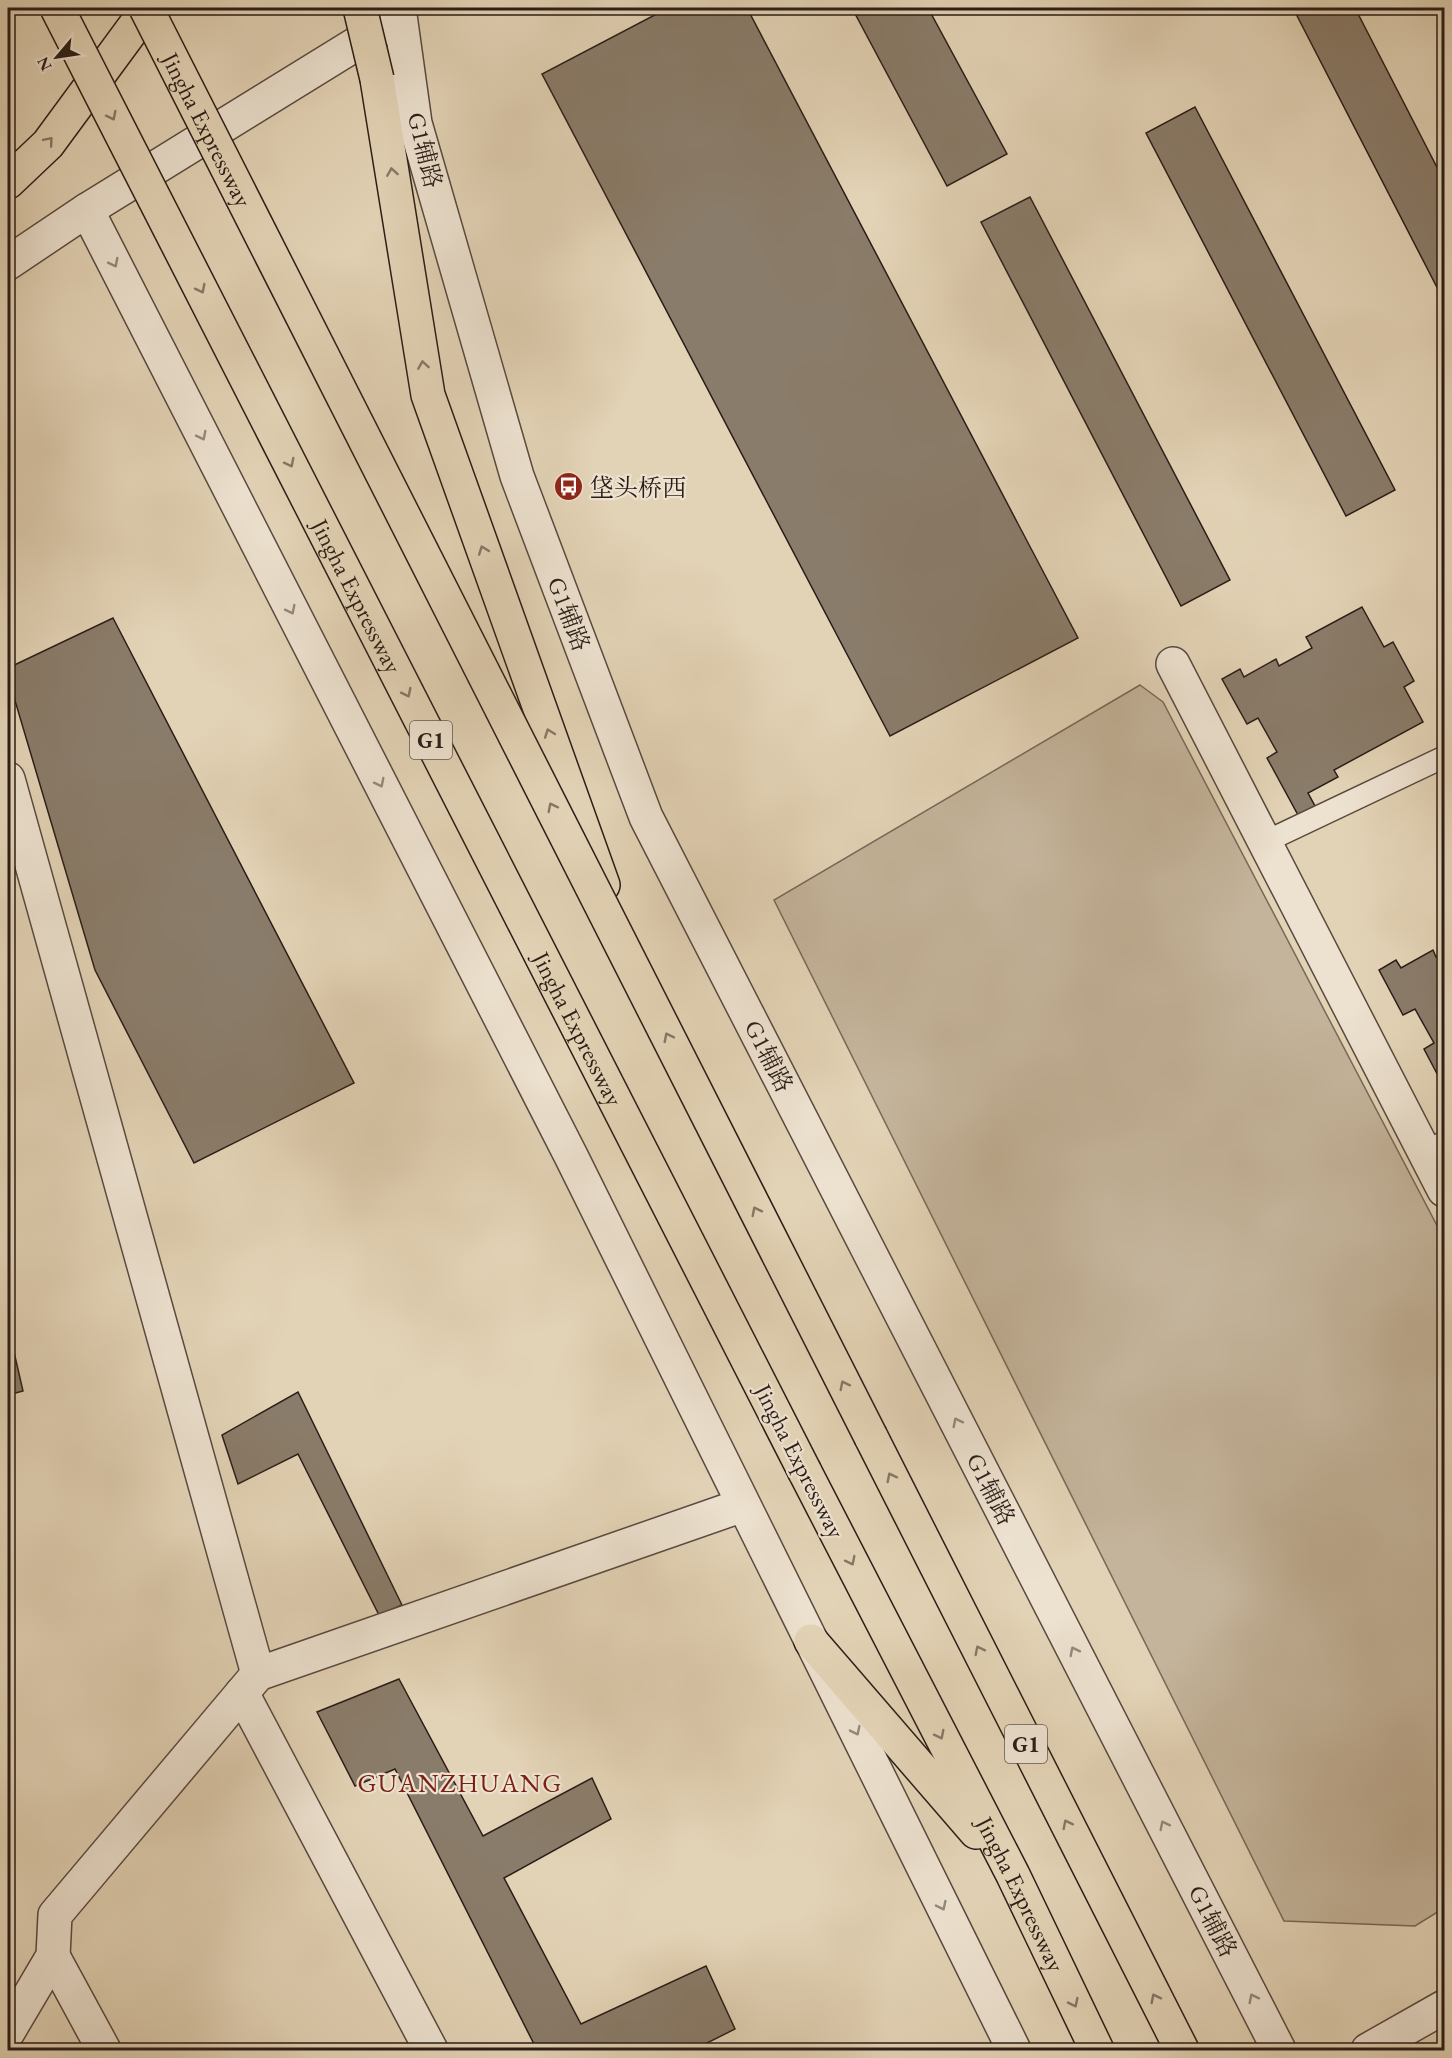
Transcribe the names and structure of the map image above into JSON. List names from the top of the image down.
{
  "streets": {
    "highway": ["Jingha Expressway", "G1"],
    "street": ["G1辅路"]
  },
  "districts": ["GUANZHUANG"],
  "places": {
    "bus stop": ["垡头桥西"]
  },
  "north": "bottom left"
}
